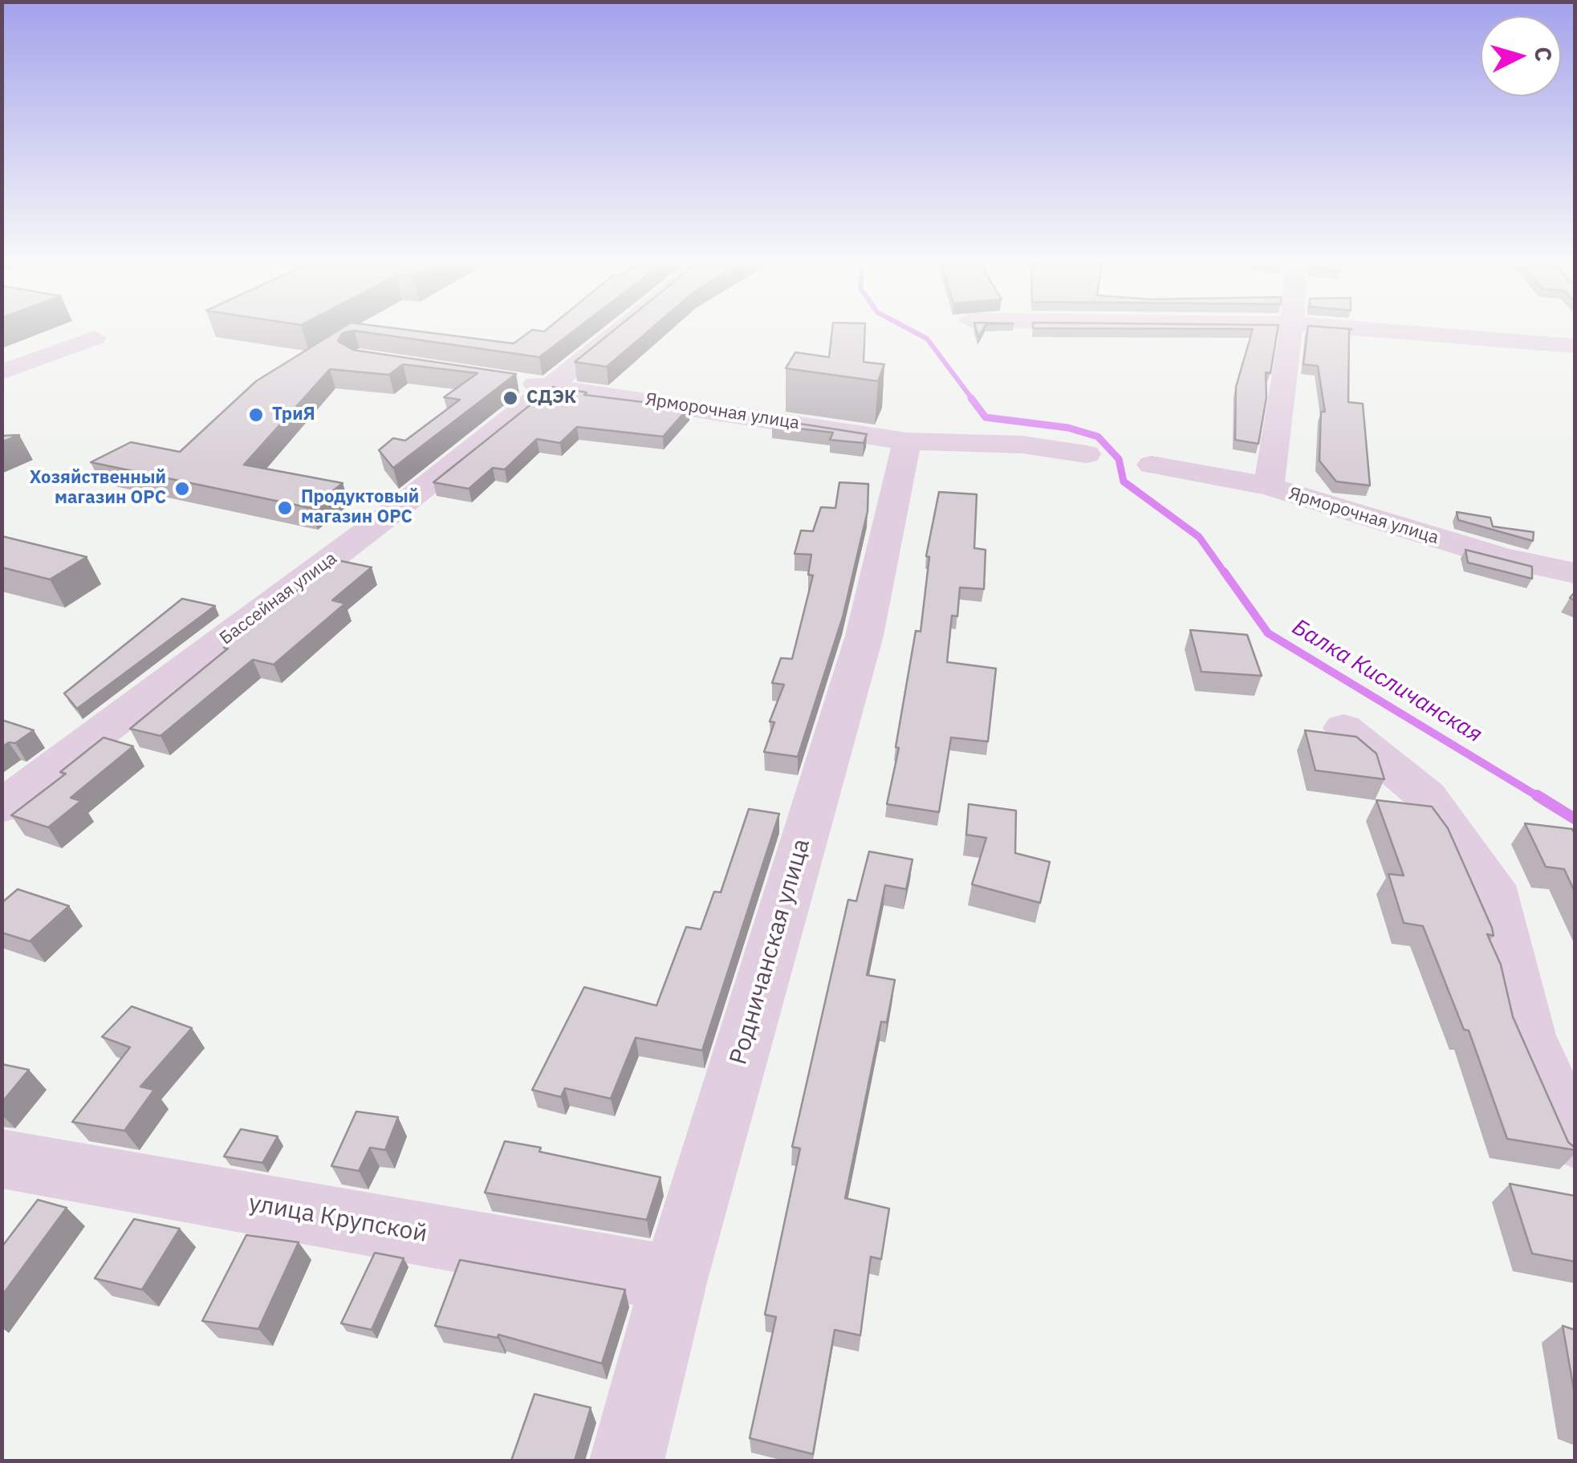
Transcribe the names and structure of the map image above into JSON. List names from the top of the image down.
{
  "streets": {
    "street": [
      "Ярморочная улица",
      "Бассейная улица",
      "Родничанская улица",
      "улица Крупской"
    ]
  },
  "crossings": [
    ["Ярморочная улица", "Бассейная улица"],
    ["Ярморочная улица", "Родничанская улица"],
    ["Родничанская улица", "улица Крупской"]
  ],
  "water": ["Балка Кисличанская"],
  "places": [
    "СДЭК",
    "ТриЯ",
    "Хозяйственный магазин ОРС",
    "Продуктовый магазин ОРС"
  ],
  "north": "right"
}
